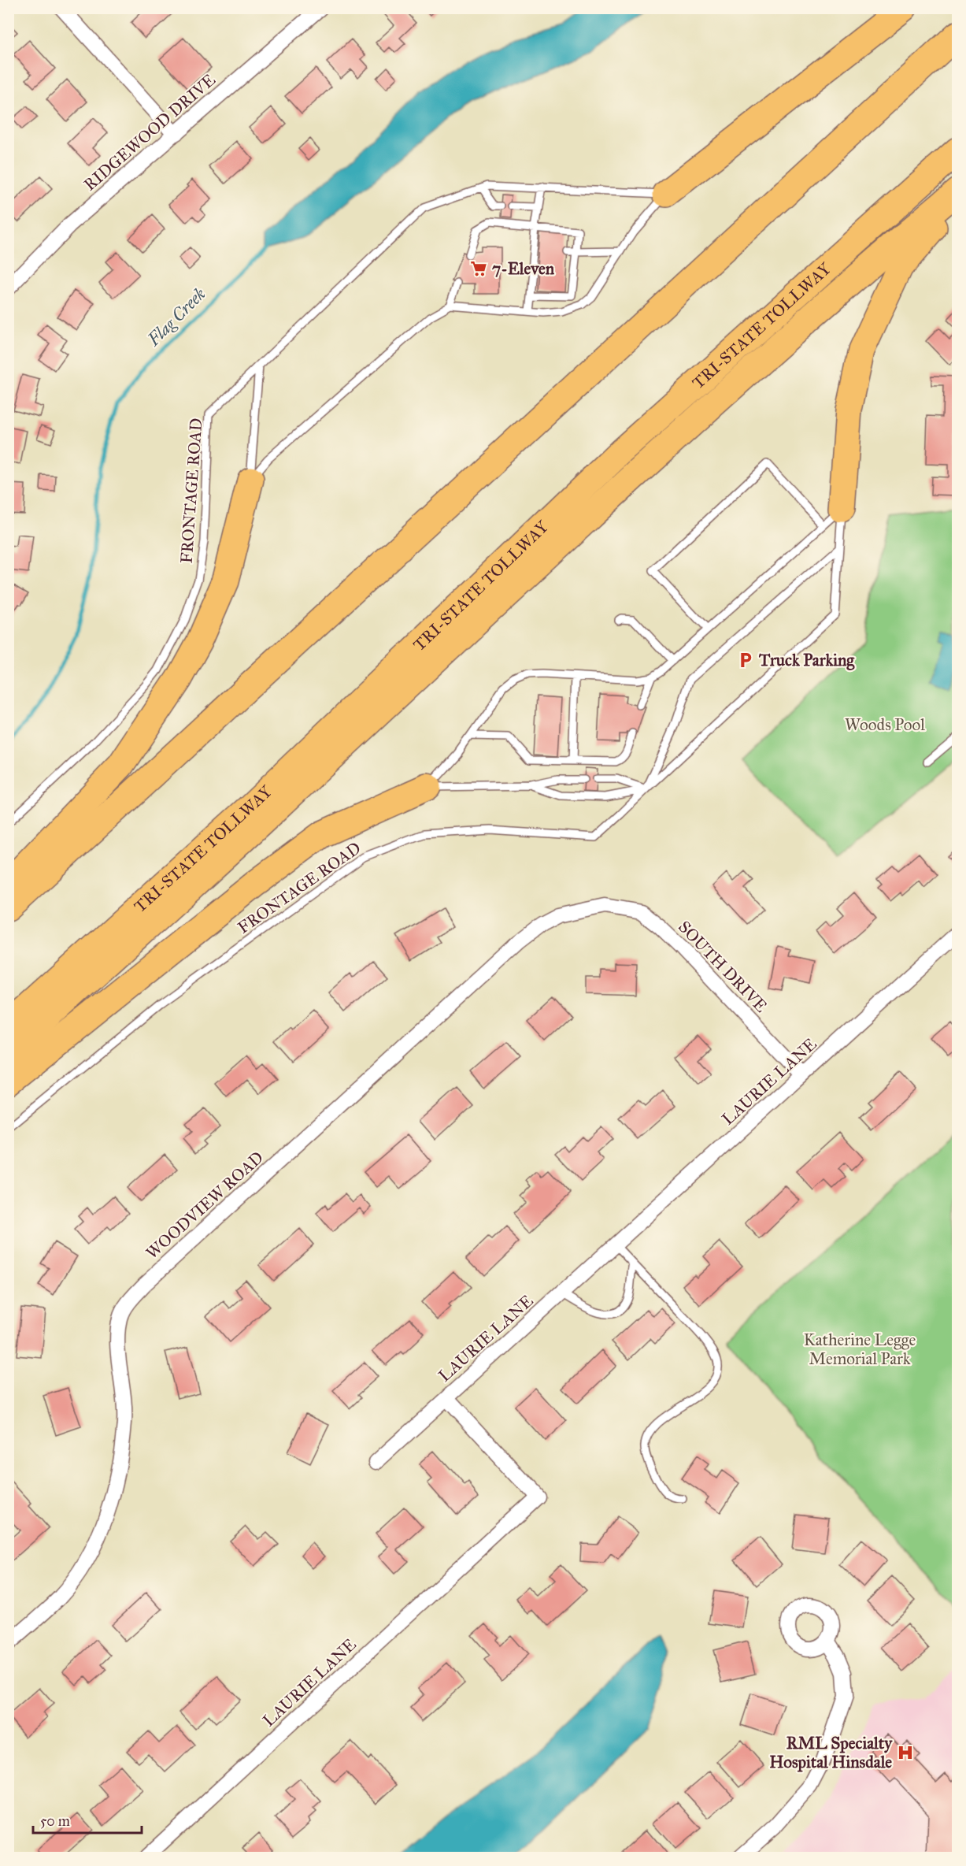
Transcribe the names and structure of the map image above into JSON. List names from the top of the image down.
{
  "streets": {
    "highway": ["TRI-STATE TOLLWAY"],
    "street": [
      "RIDGEWOOD DRIVE",
      "SOUTH DRIVE",
      "LAURIE LANE",
      "WOODVIEW ROAD"
    ],
    "lane": ["FRONTAGE ROAD"]
  },
  "crossings": [
    ["SOUTH DRIVE", "LAURIE LANE"],
    ["SOUTH DRIVE", "WOODVIEW ROAD"]
  ],
  "water": ["Flag Creek"],
  "parks": ["Woods Pool", "Katherine Legge Memorial Park"],
  "places": {
    "supermarket": ["7-Eleven"],
    "parking": ["Truck Parking"],
    "hospital": ["RML Specialty Hospital Hinsdale"]
  },
  "scale_bar": "50 m"
}
